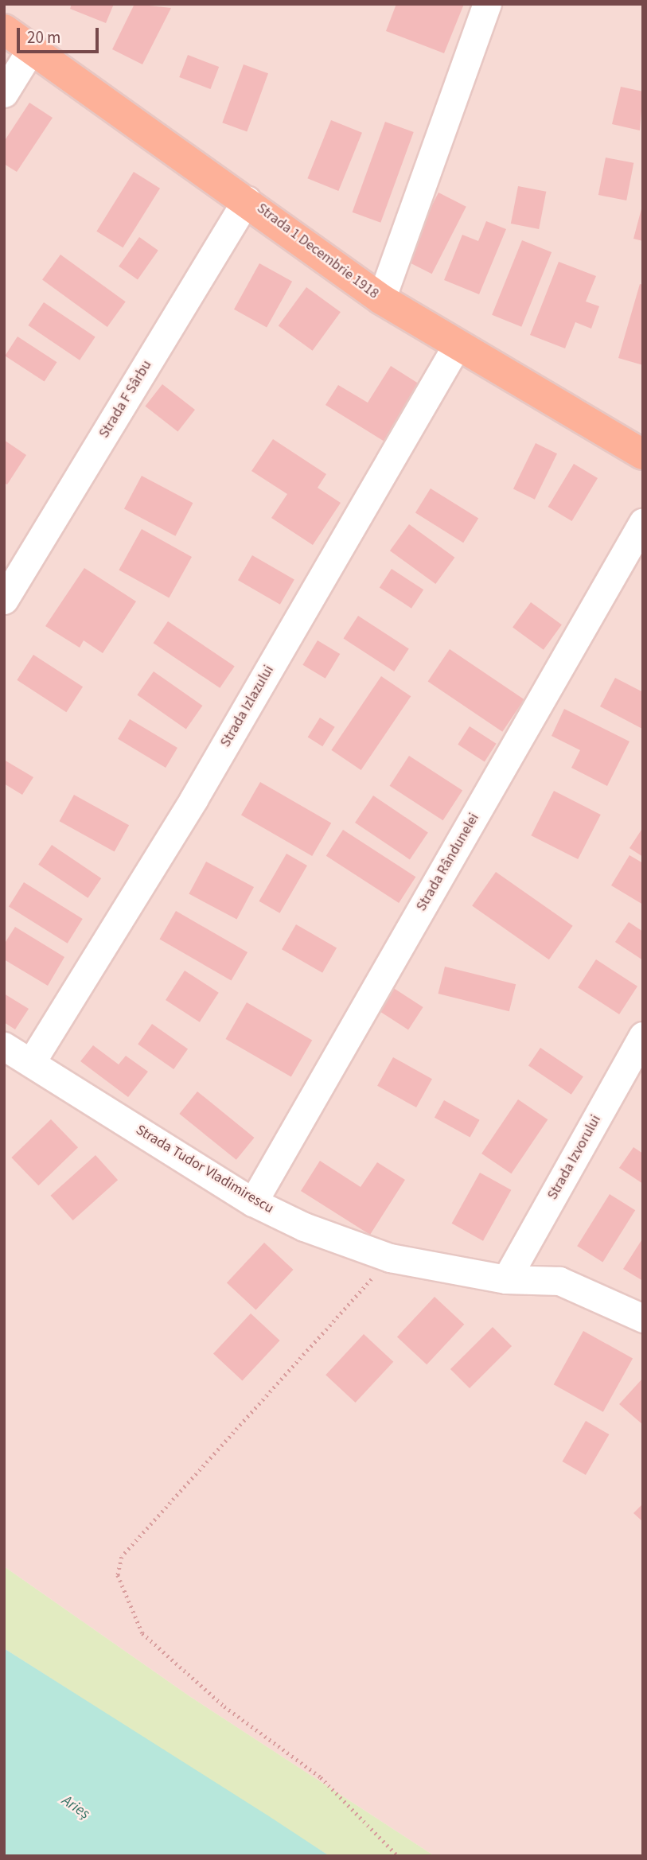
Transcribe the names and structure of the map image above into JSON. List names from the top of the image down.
{
  "streets": {
    "main road": ["Strada 1 Decembrie 1918"],
    "street": [
      "Strada F Sârbu",
      "Strada Izlazului",
      "Strada Rândunelei",
      "Strada Izvorului",
      "Strada Tudor Vladimirescu"
    ]
  },
  "crossings": [
    ["Strada 1 Decembrie 1918", "Strada F Sârbu"],
    ["Strada 1 Decembrie 1918", "Strada Izlazului"],
    ["Strada Izlazului", "Strada Tudor Vladimirescu"],
    ["Strada Rândunelei", "Strada Tudor Vladimirescu"],
    ["Strada Izvorului", "Strada Tudor Vladimirescu"]
  ],
  "water": ["Arieș"],
  "scale_bar": "20 m"
}
